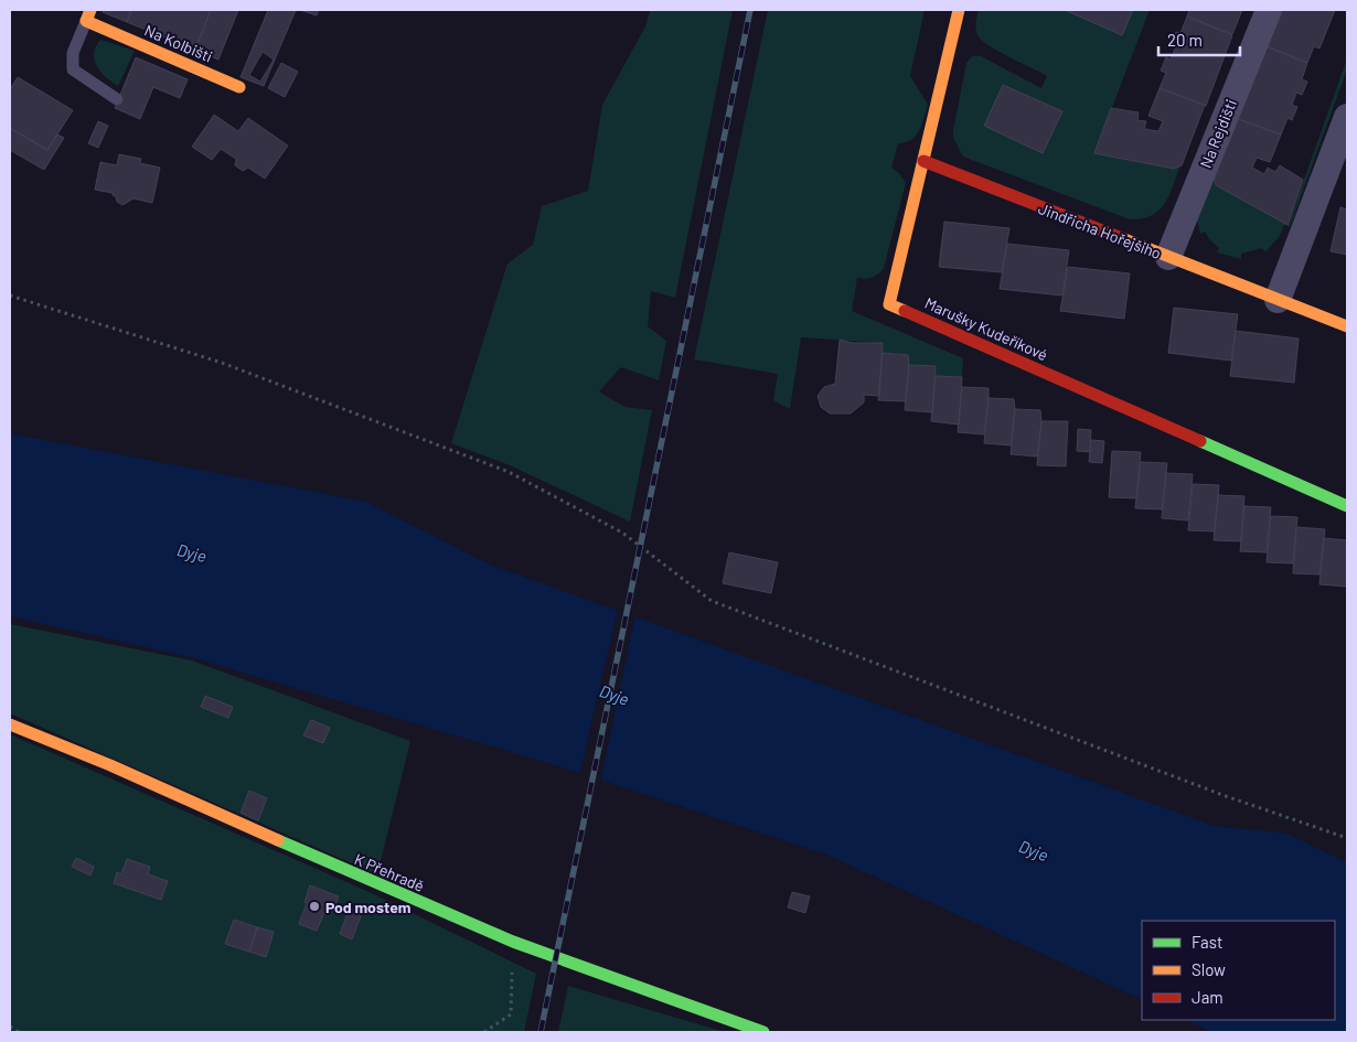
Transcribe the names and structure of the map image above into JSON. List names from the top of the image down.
{
  "streets": {
    "street": [
      "Na Kolbišti",
      "Na Rejdišti",
      "Jindřicha Hořejšího",
      "Marušky Kudeříkové",
      "K Přehradě"
    ]
  },
  "crossings": [
    ["Na Rejdišti", "Jindřicha Hořejšího"],
    ["Jindřicha Hořejšího", "Marušky Kudeříkové"]
  ],
  "water": ["Dyje"],
  "places": ["Pod mostem"],
  "legend": ["Fast", "Slow", "Jam"],
  "scale_bar": "20 m"
}
